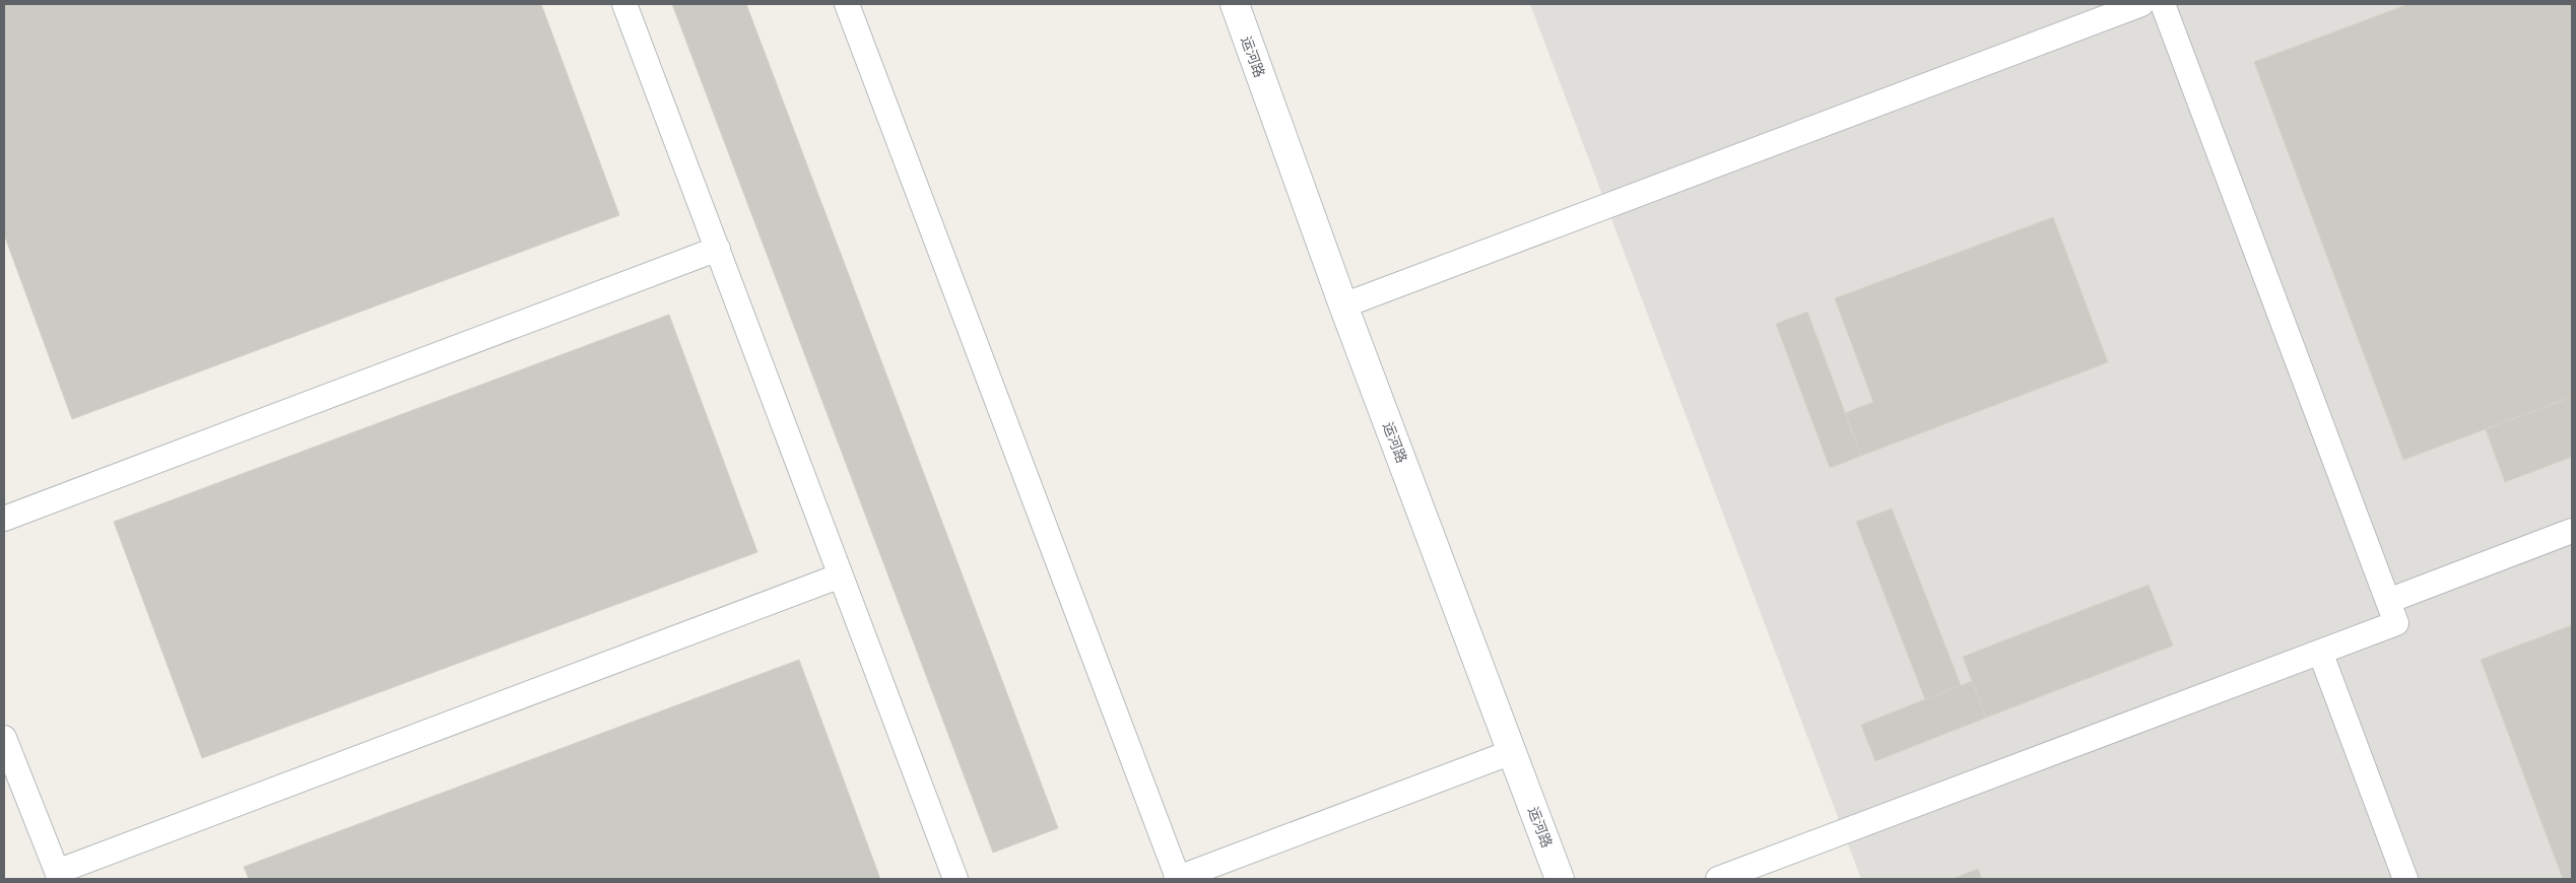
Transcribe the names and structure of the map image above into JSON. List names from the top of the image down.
{
  "streets": {
    "main road": ["运河路"]
  }
}
